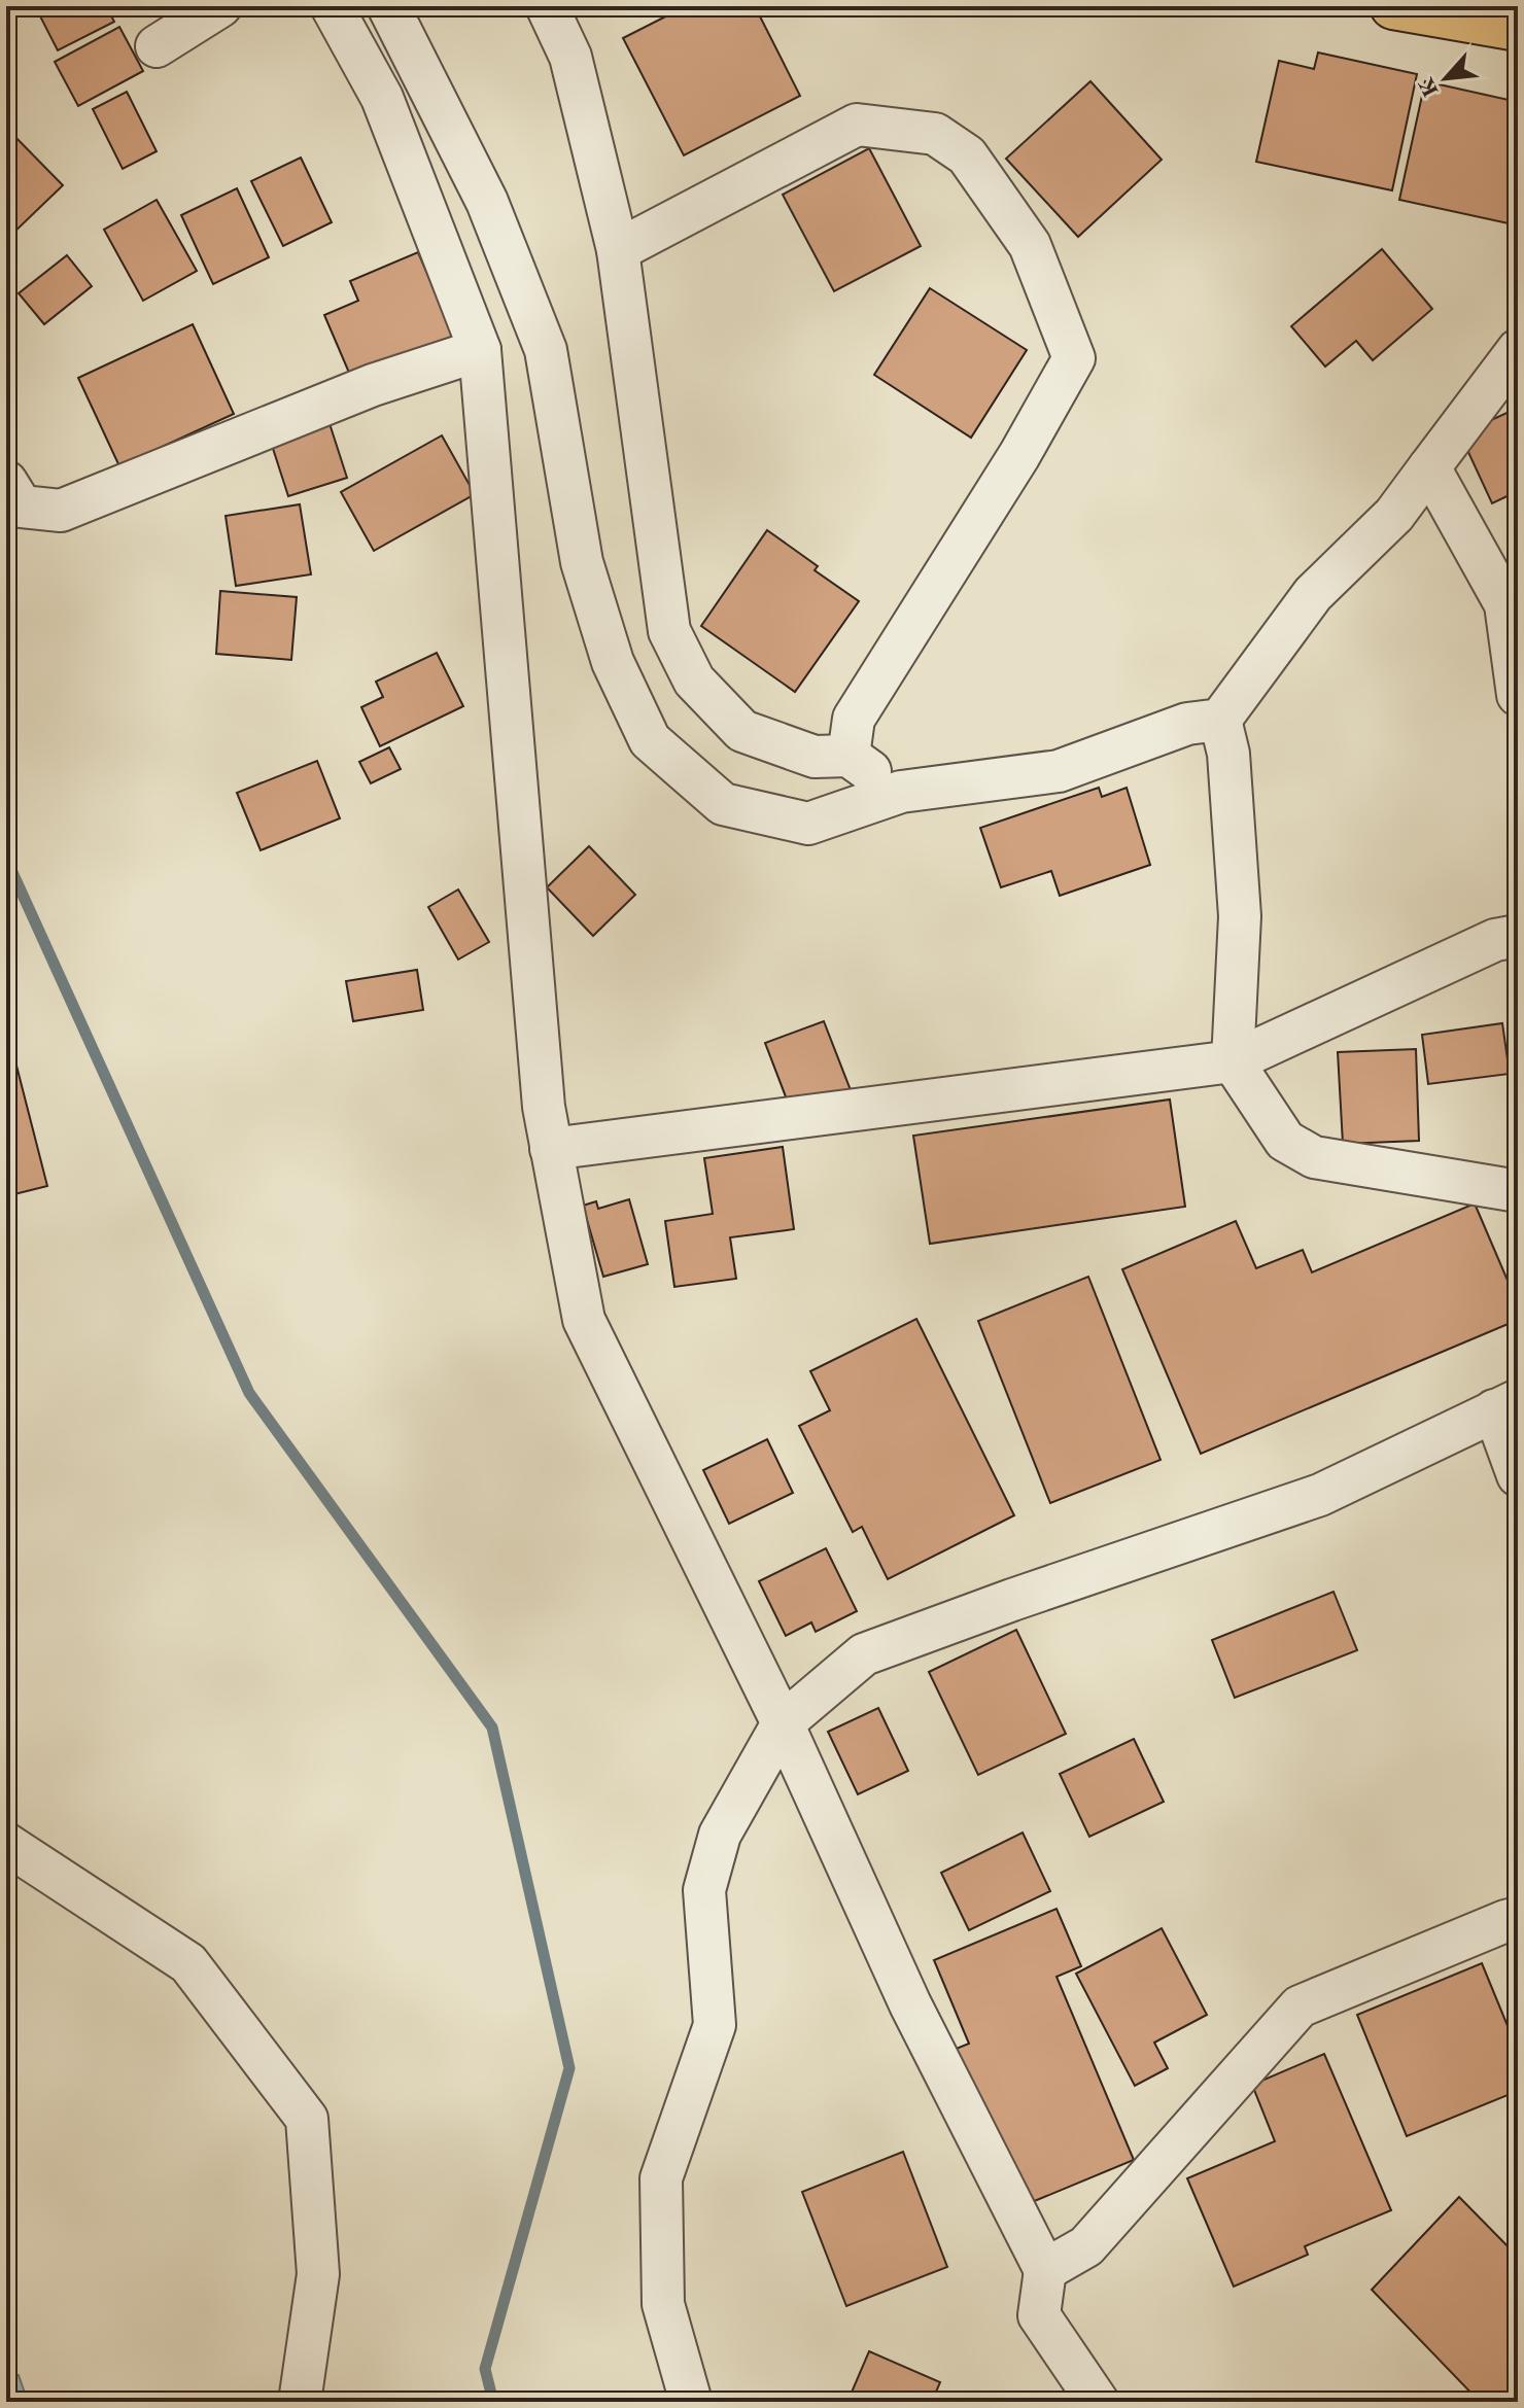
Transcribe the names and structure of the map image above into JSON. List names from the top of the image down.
{
  "north": "bottom left"
}
